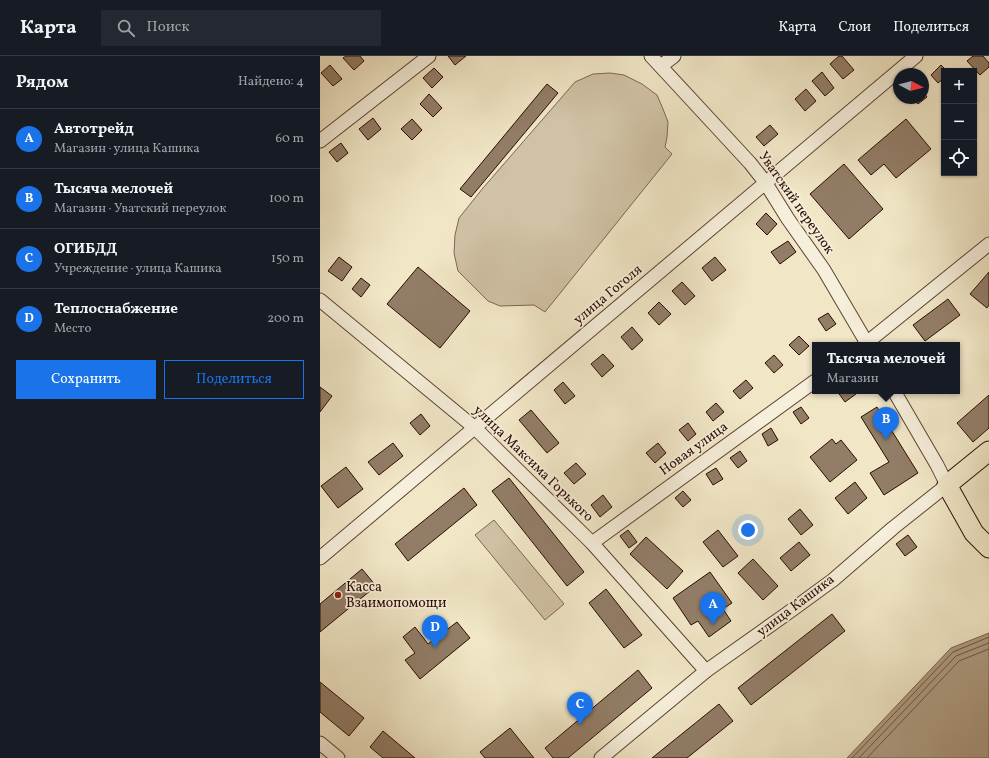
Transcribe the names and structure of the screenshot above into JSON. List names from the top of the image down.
{
  "streets": {
    "highway": ["улица Кашика"],
    "street": [
      "Уватский переулок",
      "улица Гоголя",
      "Новая улица",
      "улица Максима Горького"
    ]
  },
  "crossings": [
    ["Уватский переулок", "улица Гоголя"],
    ["улица Гоголя", "улица Максима Горького"],
    ["Новая улица", "улица Максима Горького"],
    ["улица Максима Горького", "улица Кашика"]
  ],
  "places": ["Касса Взаимопомощи"],
  "north": "right",
  "page": {
    "header": "Карта",
    "search": "Поиск",
    "nav": ["Карта", "Слои", "Поделиться"],
    "heading": ["Рядом", "Найдено: 4"],
    "map_buttons": ["+", "−"],
    "list": [
      {
        "mark": "A",
        "name": "Автотрейд",
        "note": "Магазин · улица Кашика",
        "value": "60 m"
      },
      {
        "mark": "B",
        "name": "Тысяча мелочей",
        "note": "Магазин · Уватский переулок",
        "value": "100 m"
      },
      {
        "mark": "C",
        "name": "ОГИБДД",
        "note": "Учреждение · улица Кашика",
        "value": "150 m"
      },
      {
        "mark": "D",
        "name": "Теплоснабжение",
        "note": "Место",
        "value": "200 m"
      }
    ],
    "popup": ["Тысяча мелочей", "Магазин"],
    "buttons": ["Сохранить", "Поделиться"],
    "pins": [
      "B",
      "A",
      "D",
      "C"
    ]
  }
}
